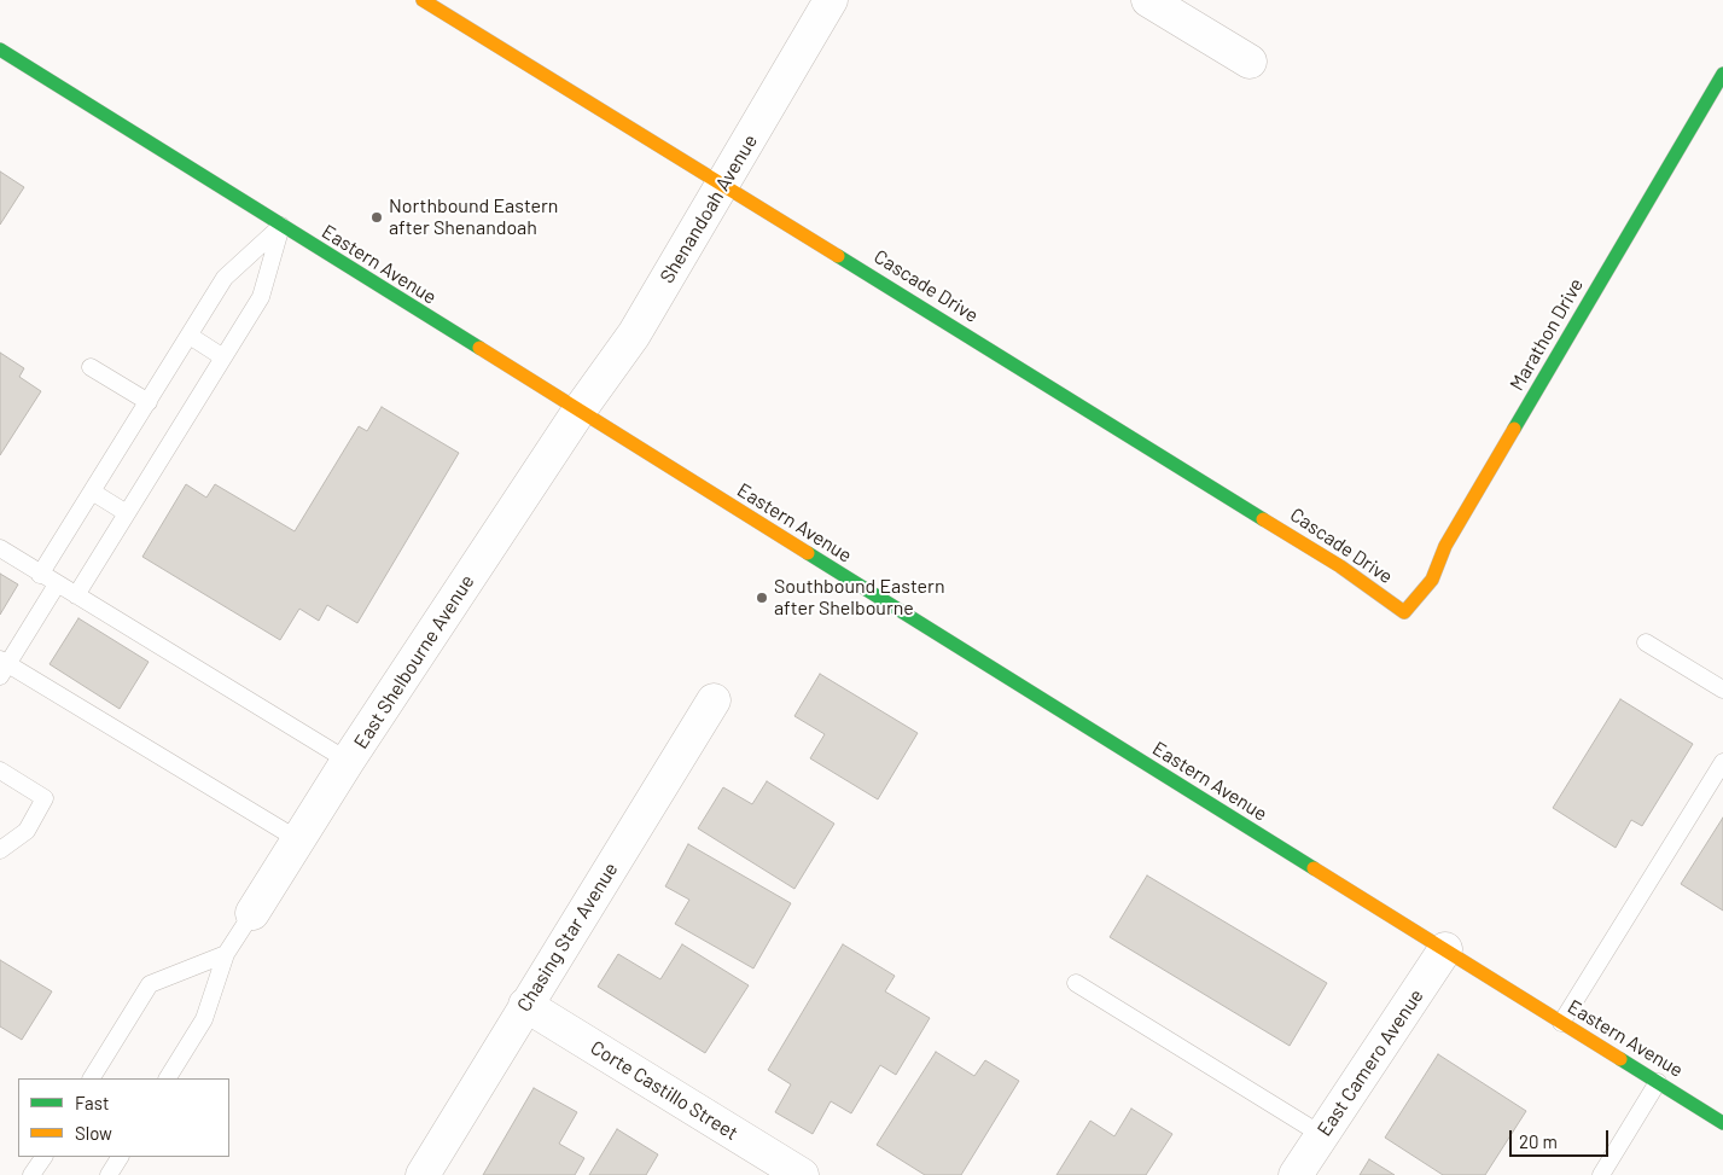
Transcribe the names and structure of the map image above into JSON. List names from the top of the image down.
{
  "streets": {
    "main road": ["Eastern Avenue", "Cascade Drive", "Marathon Drive"],
    "street": [
      "Shenandoah Avenue",
      "East Shelbourne Avenue",
      "Chasing Star Avenue",
      "East Camero Avenue",
      "Corte Castillo Street"
    ]
  },
  "crossings": [
    ["Shenandoah Avenue", "Eastern Avenue"],
    ["Shenandoah Avenue", "Cascade Drive"],
    ["Shenandoah Avenue", "East Shelbourne Avenue"],
    ["Eastern Avenue", "East Shelbourne Avenue"],
    ["Eastern Avenue", "East Camero Avenue"],
    ["Cascade Drive", "Marathon Drive"],
    ["Chasing Star Avenue", "Corte Castillo Street"]
  ],
  "places": ["Northbound Eastern after Shenandoah", "Southbound Eastern after Shelbourne"],
  "legend": ["Fast", "Slow"],
  "scale_bar": "20 m"
}
